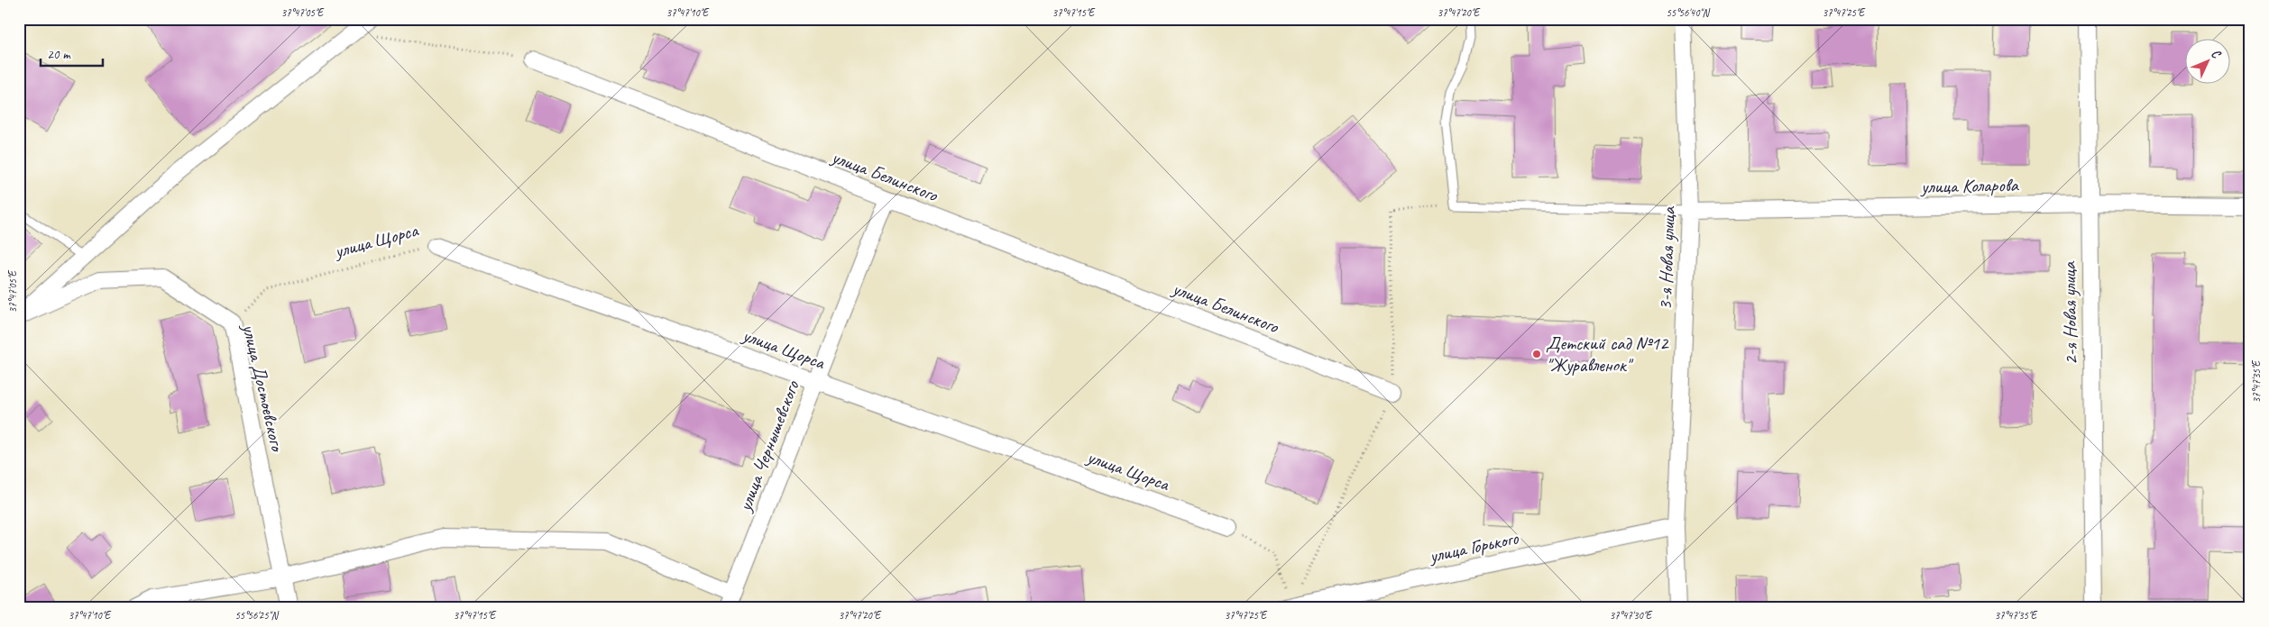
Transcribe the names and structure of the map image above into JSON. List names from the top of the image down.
{
  "streets": {
    "street": [
      "улица Белинского",
      "улица Коларова",
      "улица Щорса",
      "3-я Новая улица",
      "2-я Новая улица",
      "улица Достоевского",
      "улица Чернышевского",
      "улица Горького"
    ]
  },
  "crossings": [
    ["улица Белинского", "улица Чернышевского"],
    ["улица Коларова", "3-я Новая улица"],
    ["улица Коларова", "2-я Новая улица"],
    ["улица Щорса", "улица Достоевского"],
    ["улица Щорса", "улица Чернышевского"],
    ["3-я Новая улица", "улица Горького"]
  ],
  "places": ["Детский сад №12 \"Журавленок\""],
  "scale_bar": "20 m",
  "north": "top right",
  "coordinates": [
    "37°47'05\"E",
    "37°47'10\"E",
    "37°47'15\"E",
    "37°47'20\"E",
    "55°56'40\"N",
    "37°47'25\"E",
    "37°47'35\"E",
    "55°56'25\"N",
    "37°47'30\"E"
  ]
}
